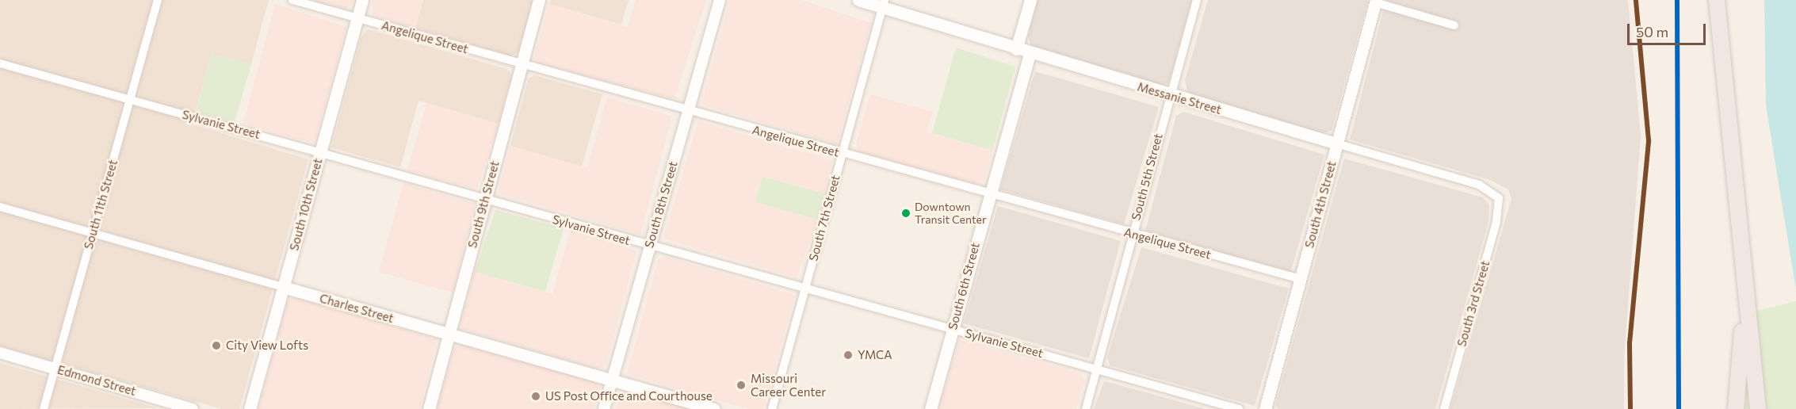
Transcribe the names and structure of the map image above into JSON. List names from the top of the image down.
{
  "streets": {
    "main road": [
      "Messanie Street",
      "South 10th Street",
      "South 9th Street",
      "South 4th Street",
      "South 6th Street",
      "Charles Street"
    ],
    "street": [
      "Angelique Street",
      "Sylvanie Street",
      "South 5th Street",
      "South 11th Street",
      "South 8th Street",
      "South 7th Street",
      "South 3rd Street",
      "Edmond Street"
    ]
  },
  "crossings": [
    ["Angelique Street", "South 5th Street"],
    ["Angelique Street", "South 10th Street"],
    ["Angelique Street", "South 9th Street"],
    ["Angelique Street", "South 8th Street"],
    ["Angelique Street", "South 4th Street"],
    ["Angelique Street", "South 7th Street"],
    ["Angelique Street", "South 6th Street"],
    ["Messanie Street", "South 5th Street"],
    ["Messanie Street", "South 4th Street"],
    ["Messanie Street", "South 7th Street"],
    ["Messanie Street", "South 6th Street"],
    ["Messanie Street", "South 3rd Street"],
    ["Sylvanie Street", "South 5th Street"],
    ["Sylvanie Street", "South 11th Street"],
    ["Sylvanie Street", "South 10th Street"],
    ["Sylvanie Street", "South 9th Street"],
    ["Sylvanie Street", "South 8th Street"],
    ["Sylvanie Street", "South 7th Street"],
    ["Sylvanie Street", "South 6th Street"],
    ["South 11th Street", "Charles Street"],
    ["South 11th Street", "Edmond Street"],
    ["South 10th Street", "Charles Street"],
    ["South 9th Street", "Charles Street"],
    ["South 8th Street", "Charles Street"]
  ],
  "places": [
    "Downtown Transit Center",
    "City View Lofts",
    "YMCA",
    "Missouri Career Center",
    "US Post Office and Courthouse"
  ],
  "scale_bar": "50 m"
}
